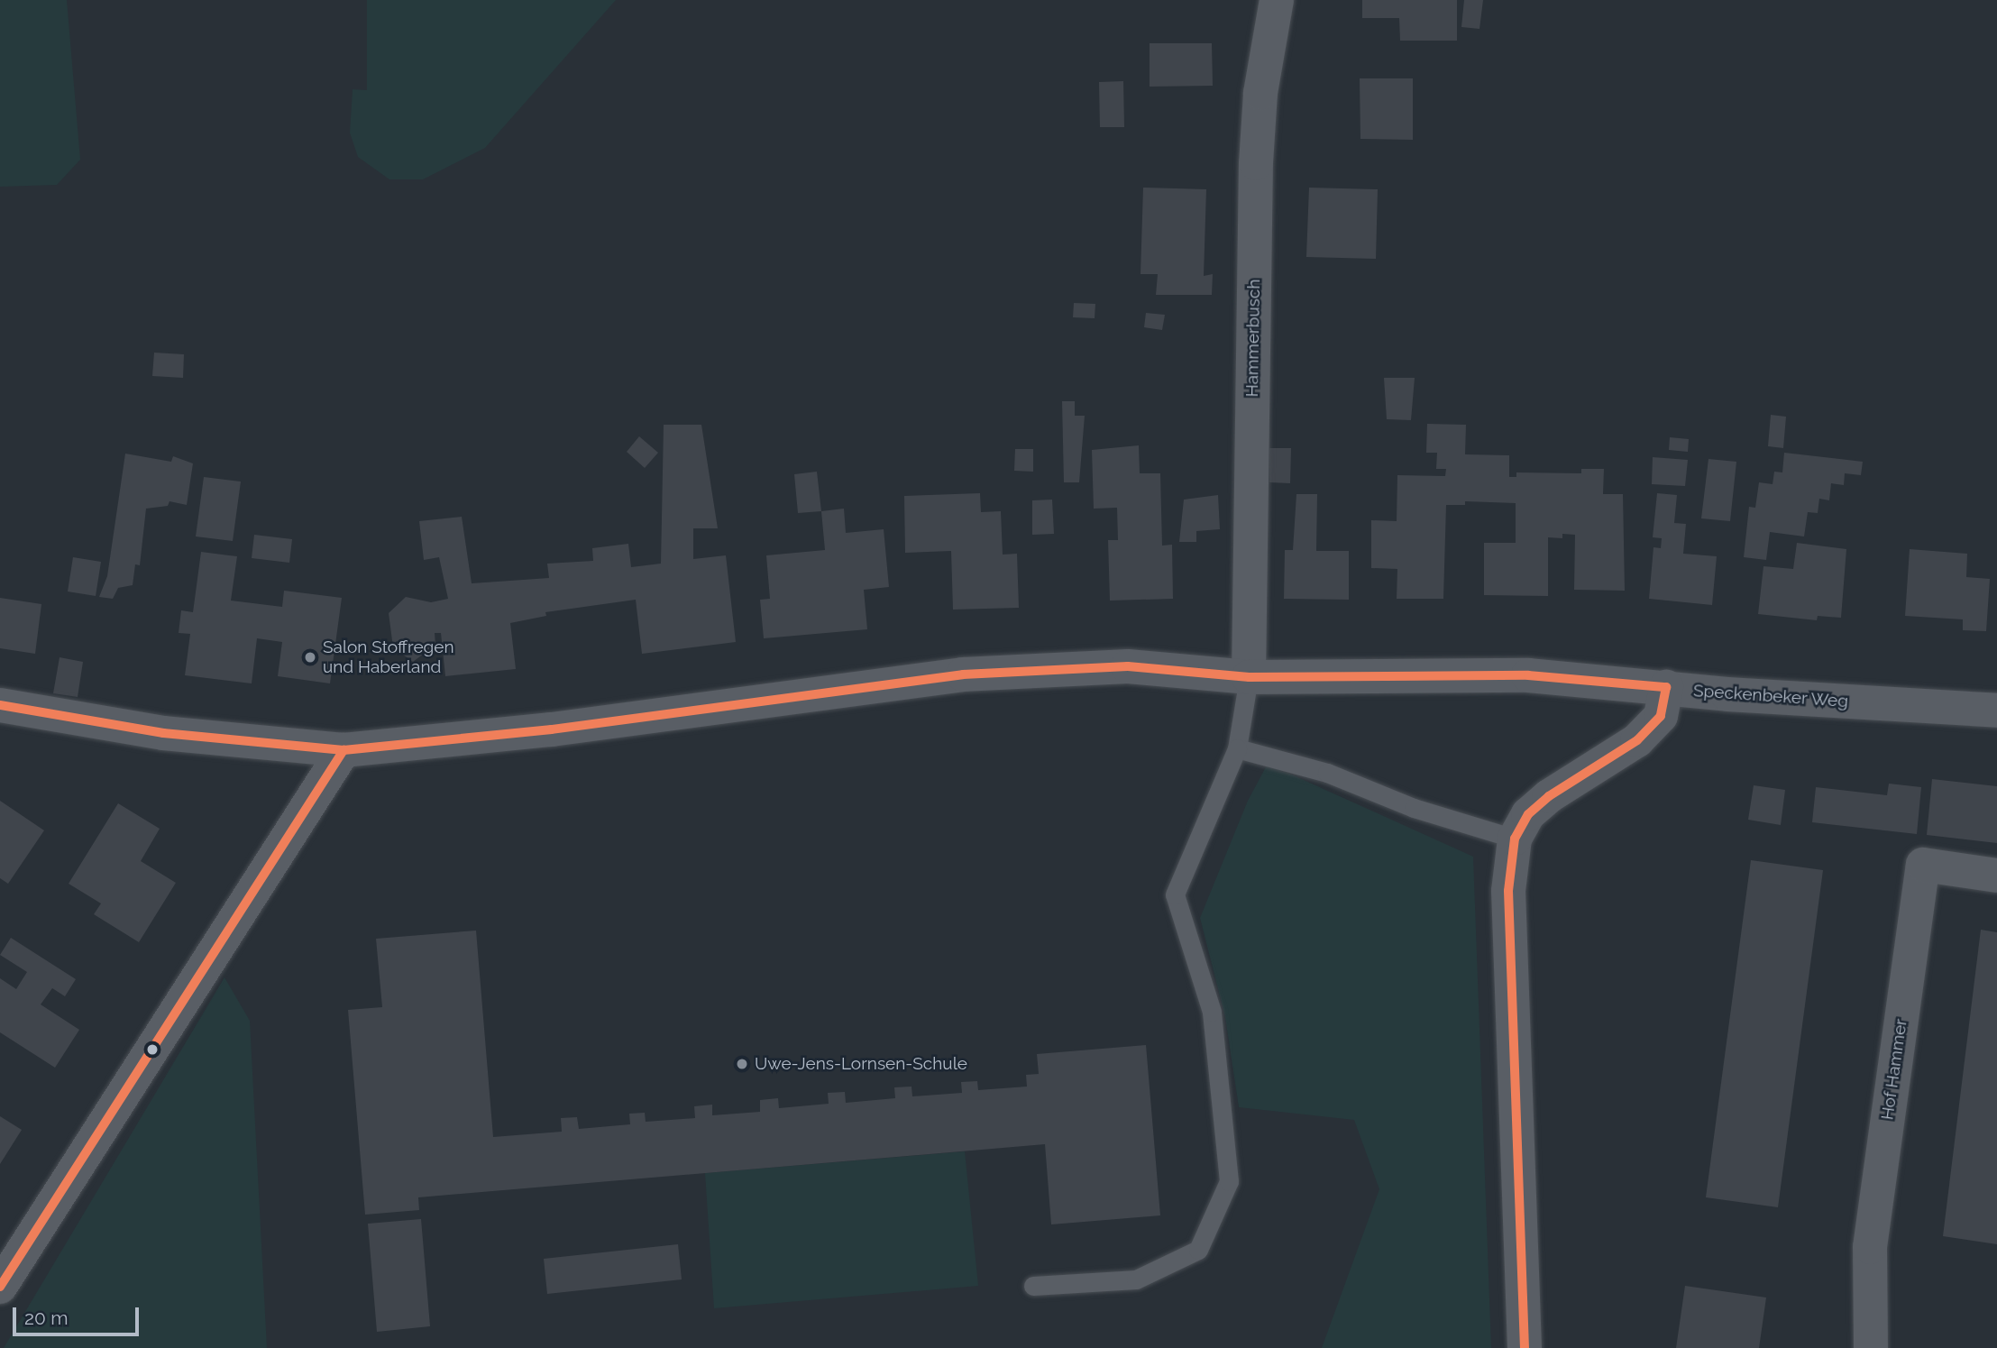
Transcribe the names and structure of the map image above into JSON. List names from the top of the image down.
{
  "streets": {
    "street": ["Hammerbusch", "Speckenbeker Weg", "Hof Hammer"]
  },
  "crossings": [
    ["Hammerbusch", "Speckenbeker Weg"]
  ],
  "places": ["Salon Stoffregen und Haberland", "Uwe-Jens-Lornsen-Schule"],
  "scale_bar": "20 m"
}
